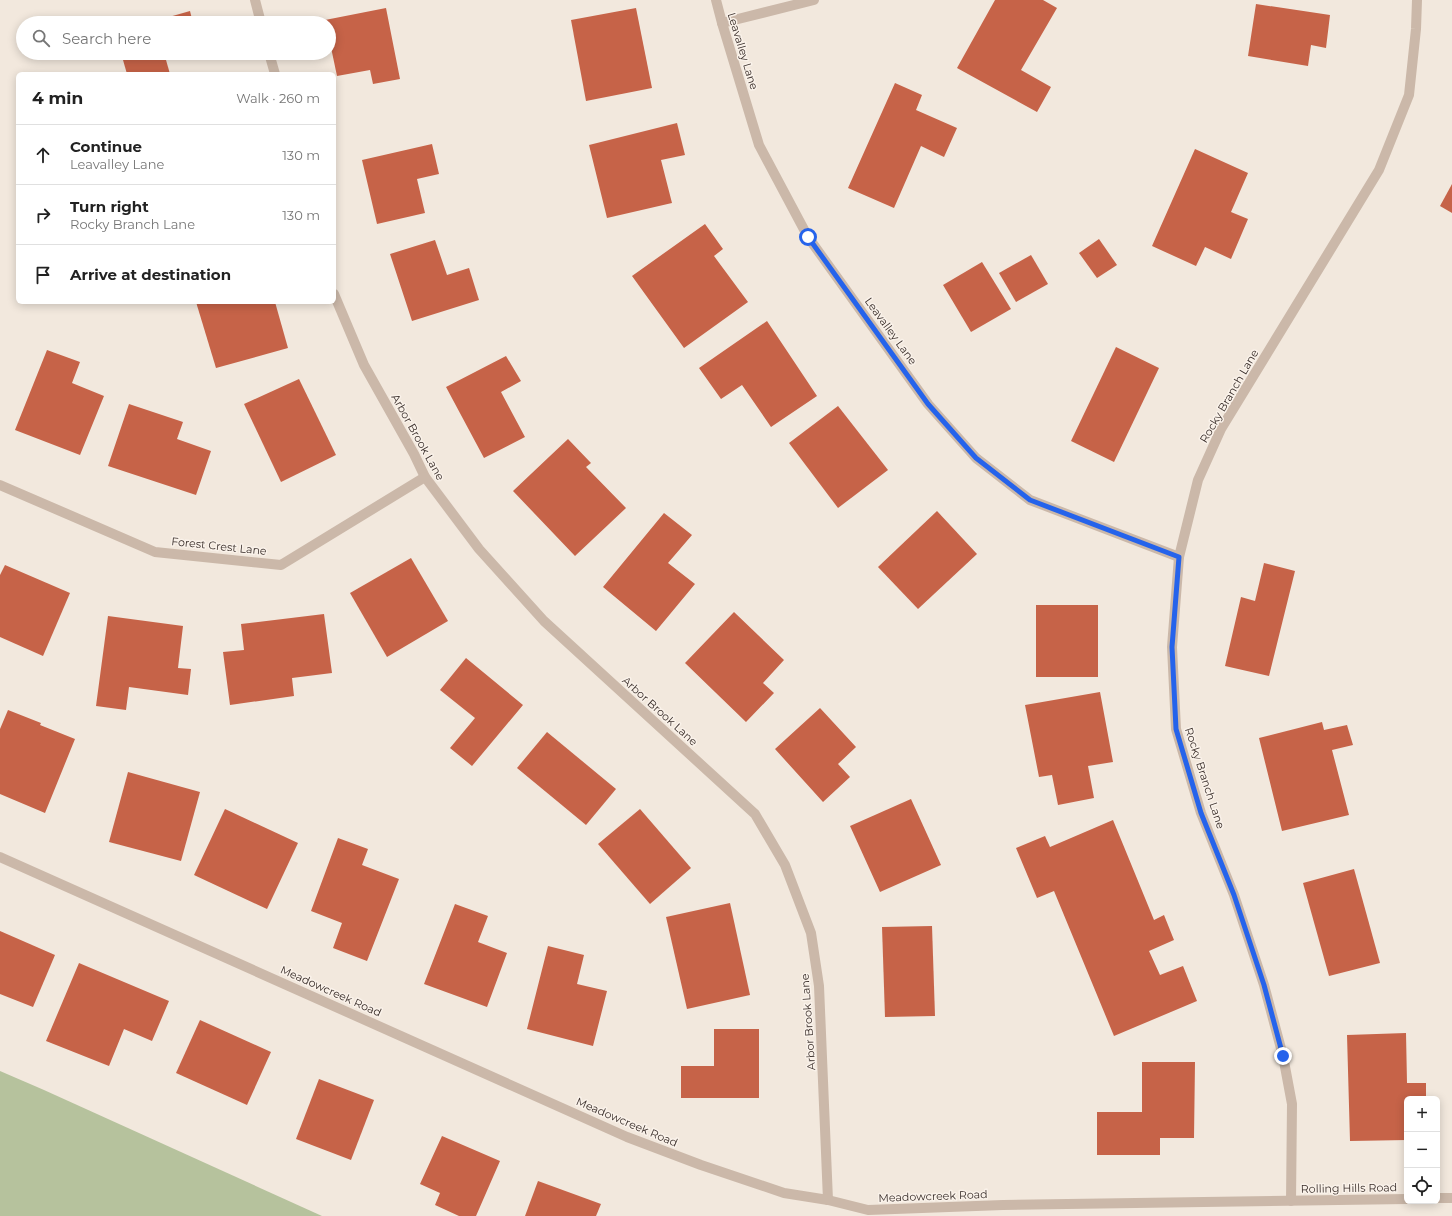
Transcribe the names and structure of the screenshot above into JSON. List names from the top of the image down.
{
  "streets": {
    "street": [
      "Leavalley Lane",
      "Rocky Branch Lane",
      "Arbor Brook Lane",
      "Forest Crest Lane",
      "Meadowcreek Road",
      "Rolling Hills Road"
    ]
  },
  "crossings": [
    ["Leavalley Lane", "Rocky Branch Lane"],
    ["Rocky Branch Lane", "Meadowcreek Road"],
    ["Rocky Branch Lane", "Rolling Hills Road"],
    ["Arbor Brook Lane", "Forest Crest Lane"],
    ["Arbor Brook Lane", "Meadowcreek Road"],
    ["Meadowcreek Road", "Rolling Hills Road"]
  ],
  "page": {
    "search": "Search here",
    "heading": ["4 min", "Walk · 260 m"],
    "list": [
      ["Continue", "Leavalley Lane", "130 m"],
      ["Turn right", "Rocky Branch Lane", "130 m"],
      "Arrive at destination"
    ],
    "map_buttons": ["+", "−"]
  }
}
